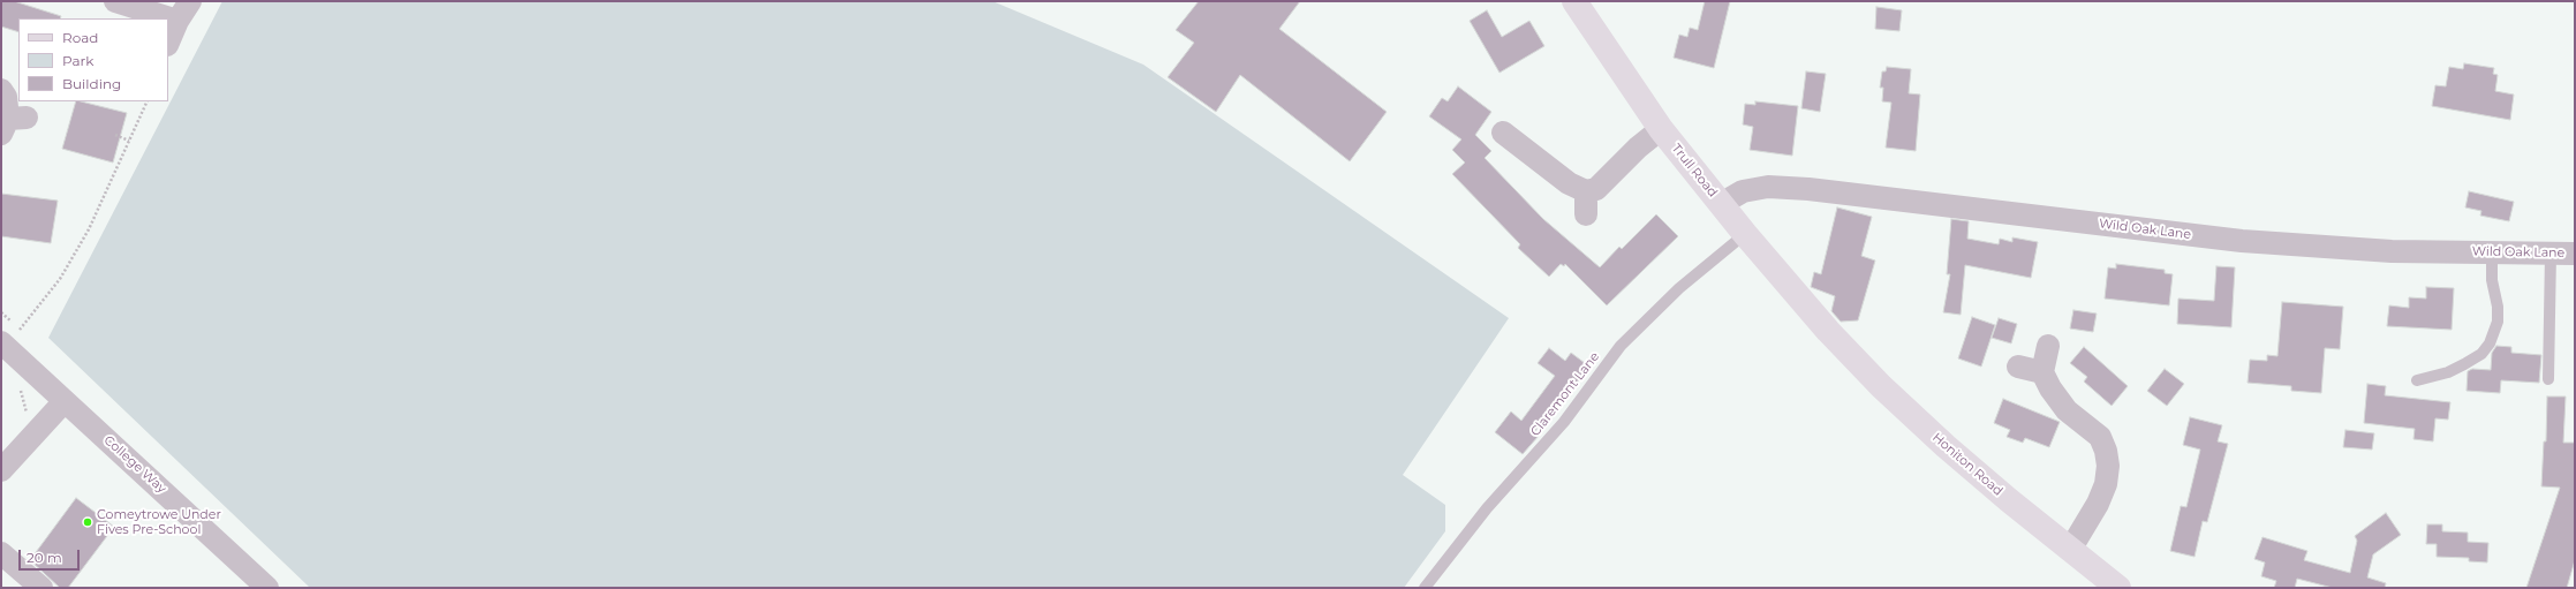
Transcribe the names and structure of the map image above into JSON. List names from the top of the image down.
{
  "streets": {
    "street": [
      "Trull Road",
      "Wild Oak Lane",
      "College Way",
      "Honiton Road"
    ],
    "lane": ["Claremont Lane"]
  },
  "crossings": [
    ["Trull Road", "Wild Oak Lane"],
    ["Trull Road", "Claremont Lane"],
    ["Trull Road", "Honiton Road"]
  ],
  "places": ["Comeytrowe Under Fives Pre-School"],
  "legend": ["Road", "Park", "Building"],
  "scale_bar": "20 m"
}
